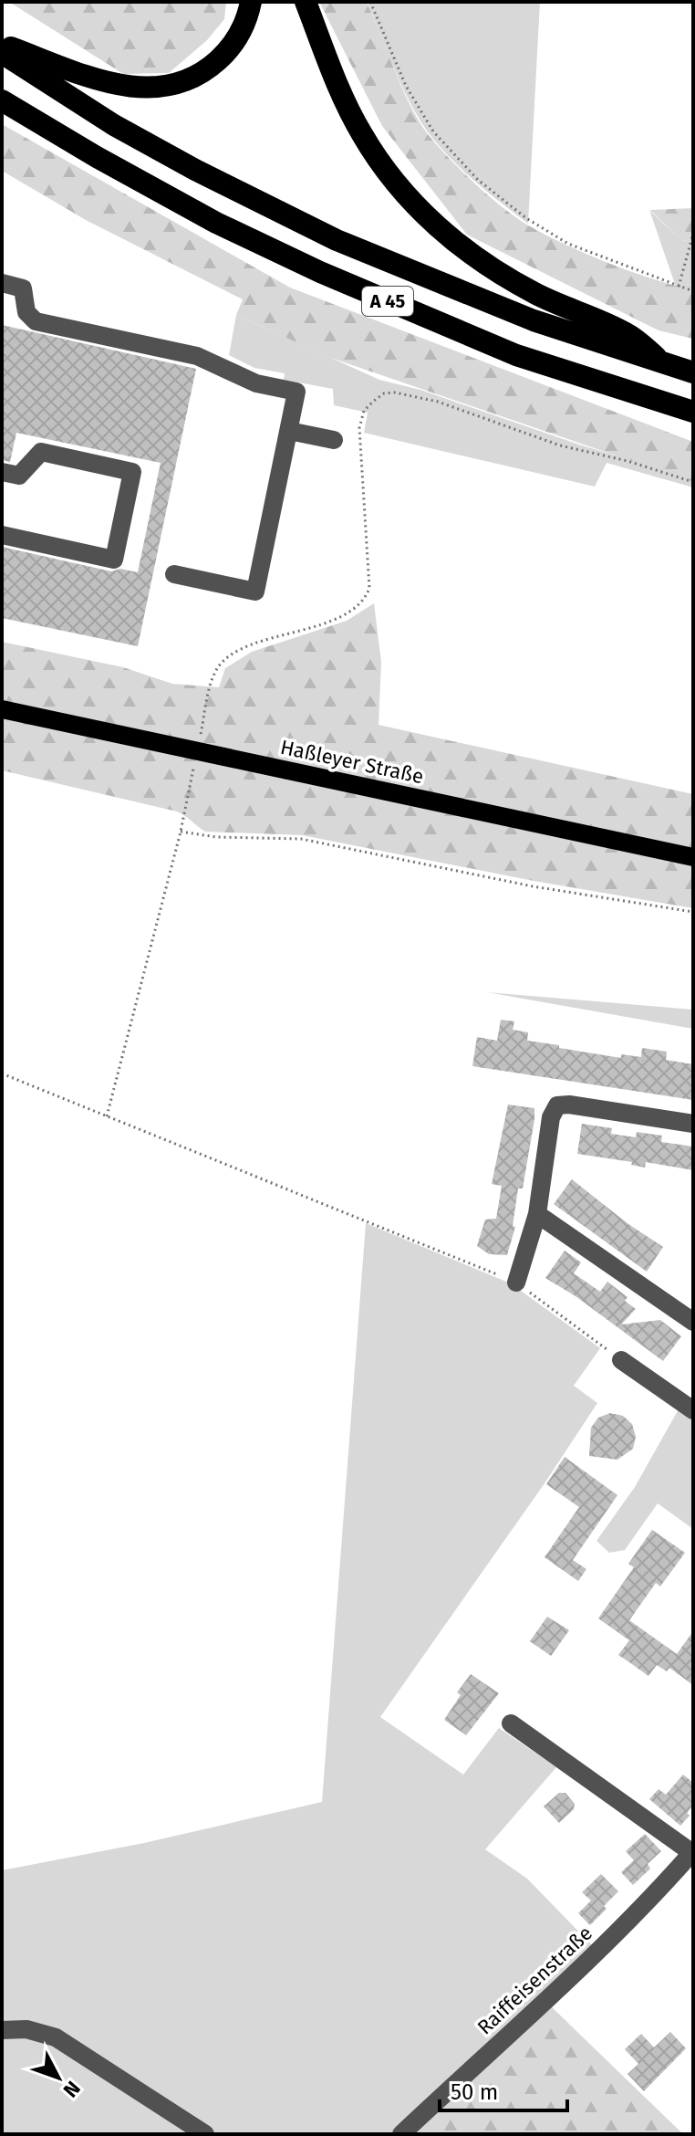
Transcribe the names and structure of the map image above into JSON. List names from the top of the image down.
{
  "streets": {
    "highway": ["A 45"],
    "main road": ["Haßleyer Straße"],
    "street": ["Raiffeisenstraße"]
  },
  "scale_bar": "50 m",
  "north": "bottom right"
}
